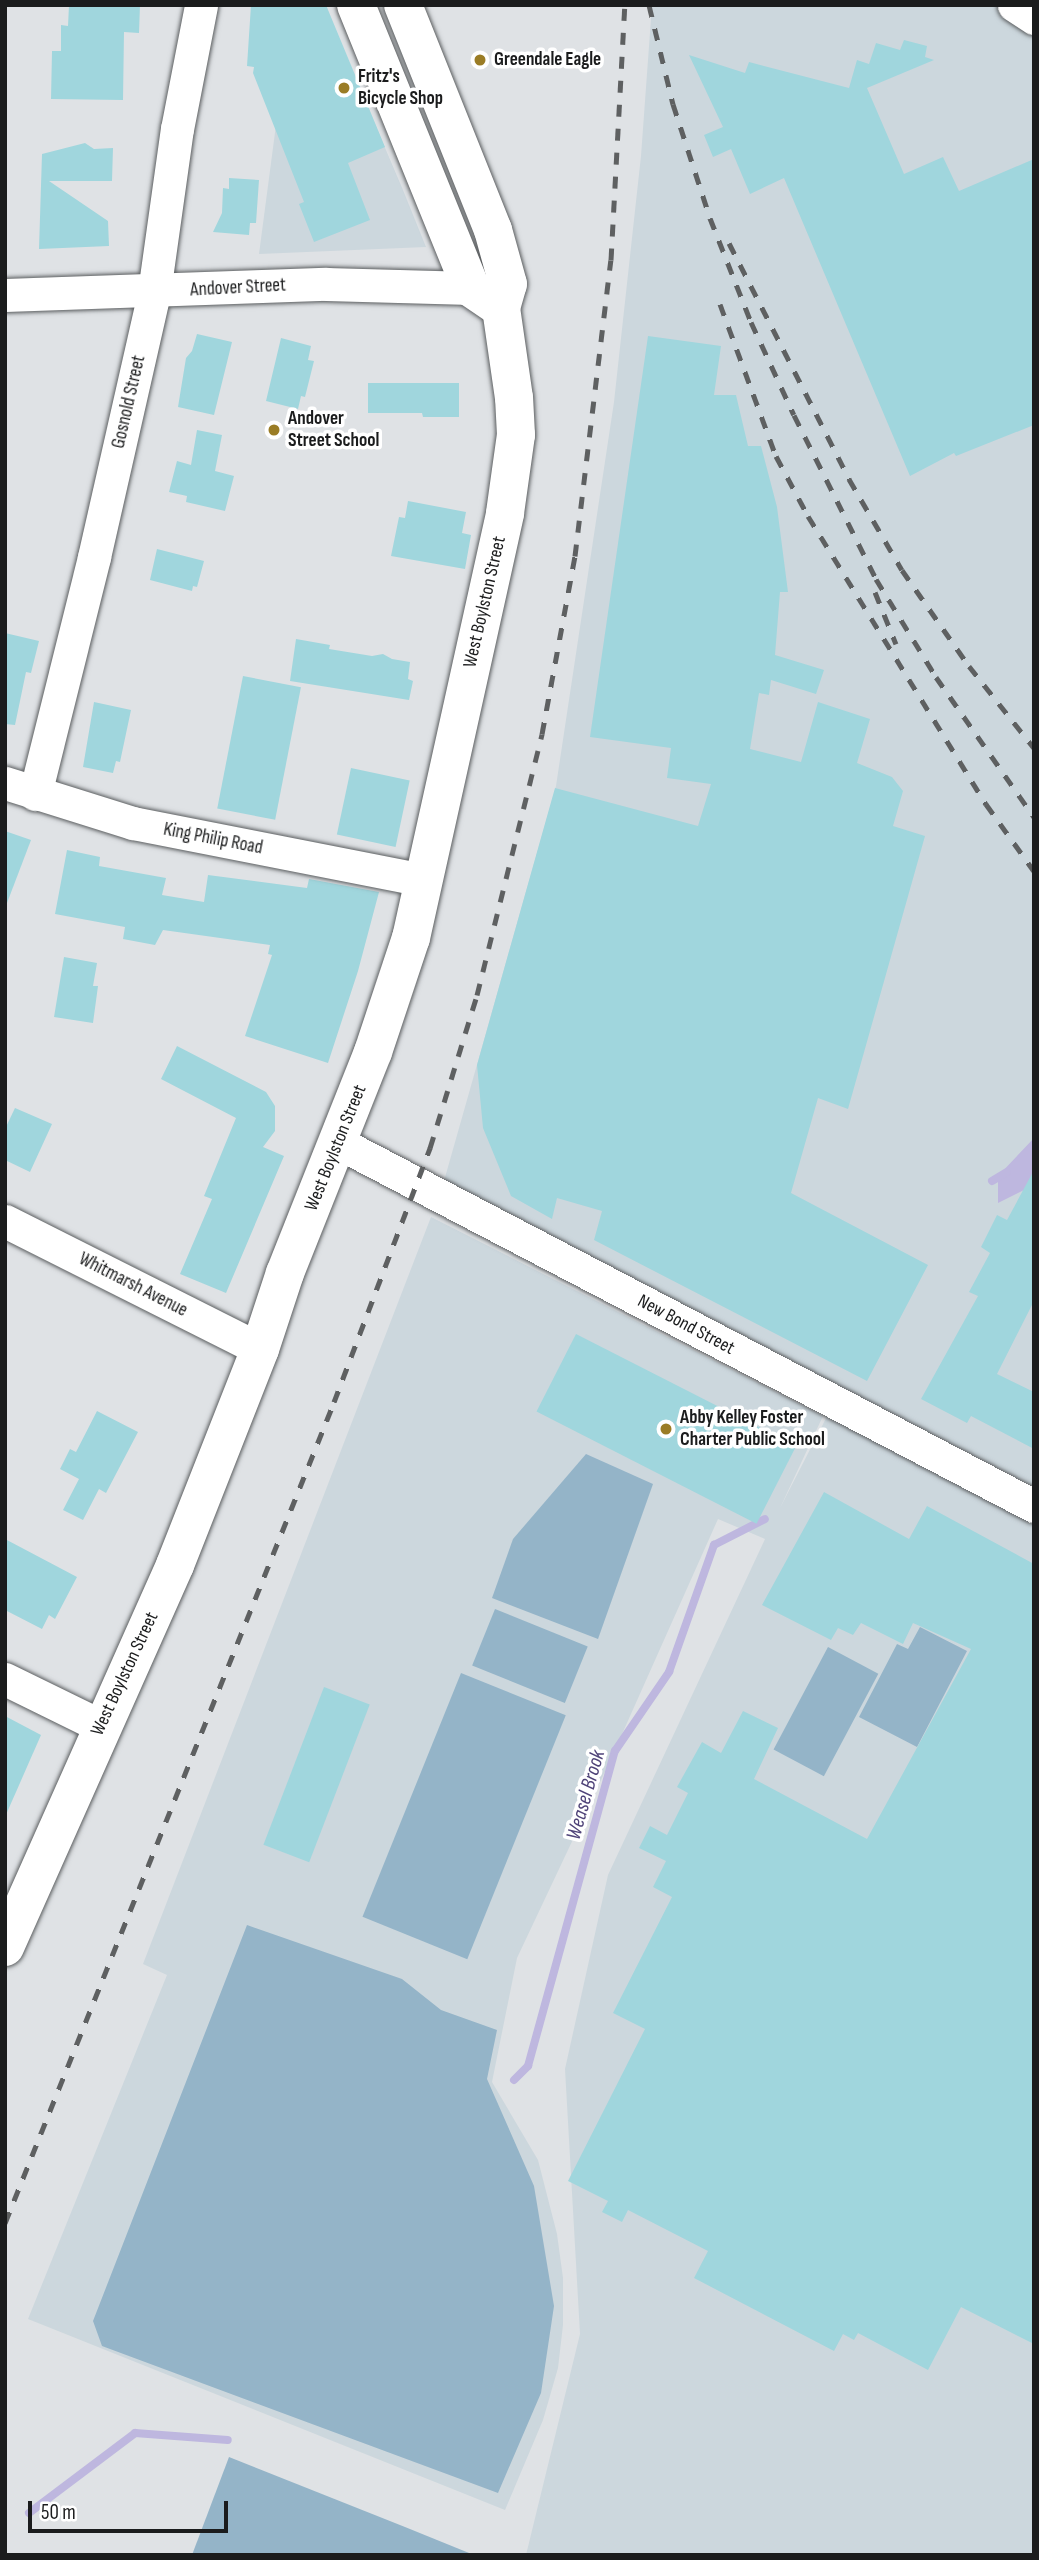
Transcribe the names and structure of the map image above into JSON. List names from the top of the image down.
{
  "streets": {
    "main road": ["West Boylston Street"],
    "street": [
      "Andover Street",
      "Gosnold Street",
      "King Philip Road",
      "Whitmarsh Avenue",
      "New Bond Street"
    ]
  },
  "crossings": [
    ["Andover Street", "Gosnold Street"],
    ["Andover Street", "West Boylston Street"],
    ["Gosnold Street", "King Philip Road"],
    ["West Boylston Street", "King Philip Road"],
    ["West Boylston Street", "Whitmarsh Avenue"],
    ["West Boylston Street", "New Bond Street"]
  ],
  "water": ["Weasel Brook"],
  "places": [
    "Greendale Eagle",
    "Fritz's Bicycle Shop",
    "Andover Street School",
    "Abby Kelley Foster Charter Public School"
  ],
  "scale_bar": "50 m"
}
